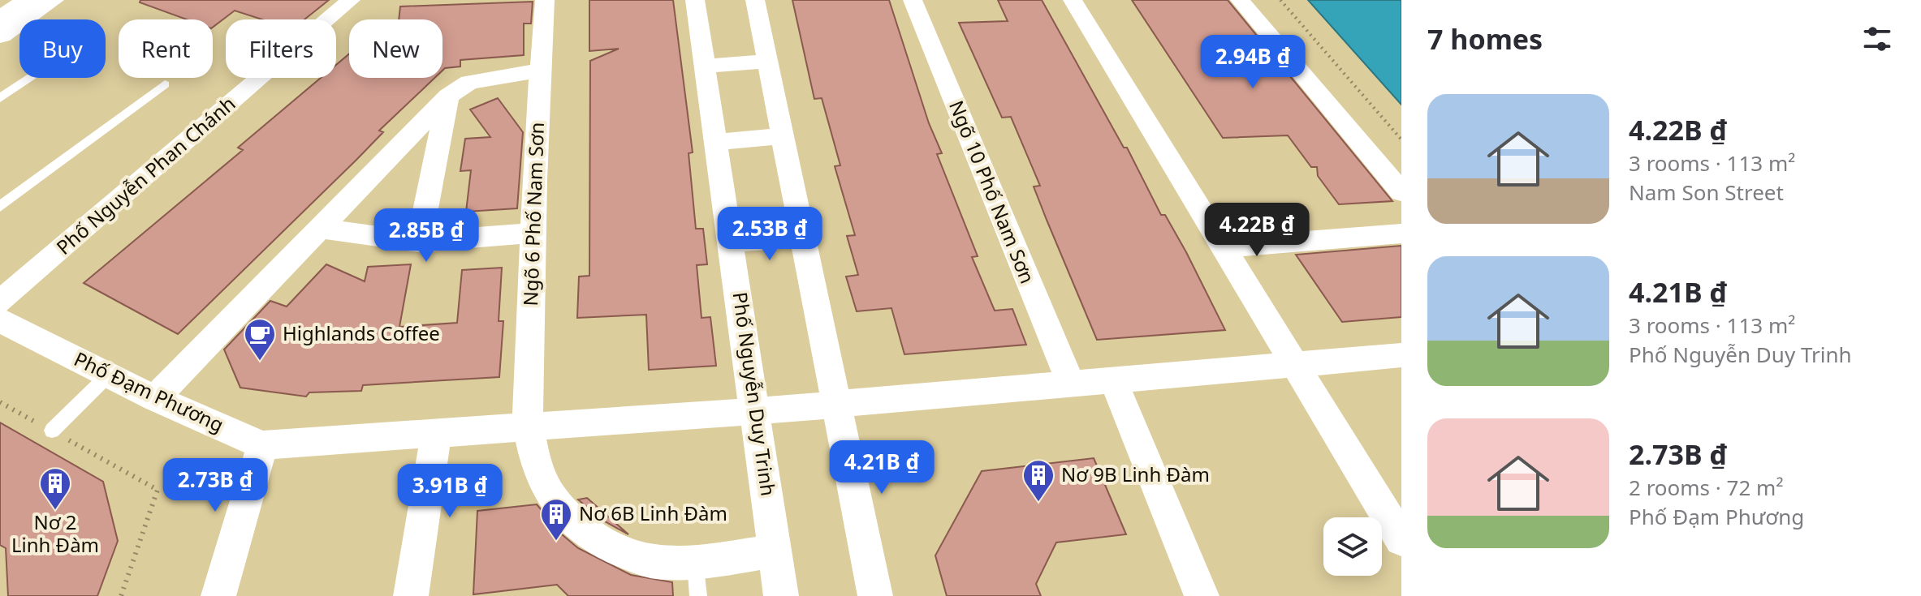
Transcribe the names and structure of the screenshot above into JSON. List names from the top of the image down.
{
  "streets": {
    "street": [
      "Phố Nguyễn Phan Chánh",
      "Ngõ 10 Phố Nam Sơn",
      "Ngõ 6 Phố Nam Sơn",
      "Phố Đạm Phương",
      "Phố Nguyễn Duy Trinh"
    ]
  },
  "crossings": [
    ["Ngõ 6 Phố Nam Sơn", "Phố Nguyễn Duy Trinh"]
  ],
  "places": {
    "cafe": ["Highlands Coffee"],
    "building": ["Nơ 9B Linh Đàm", "Nơ 2 Linh Đàm", "Nơ 6B Linh Đàm"]
  },
  "page": {
    "heading": "7 homes",
    "chip": [
      "Buy",
      "Rent",
      "Filters",
      "New"
    ],
    "price": [
      "2.94B ₫",
      "4.22B ₫",
      "2.53B ₫",
      "2.85B ₫",
      "4.21B ₫",
      "2.73B ₫",
      "3.91B ₫"
    ],
    "list": [
      {
        "name": "4.22B ₫",
        "note": "3 rooms · 113 m² · Nam Son Street"
      },
      {
        "name": "4.21B ₫",
        "note": "3 rooms · 113 m² · Phố Nguyễn Duy Trinh"
      },
      {
        "name": "2.73B ₫",
        "note": "2 rooms · 72 m² · Phố Đạm Phương"
      }
    ]
  }
}
